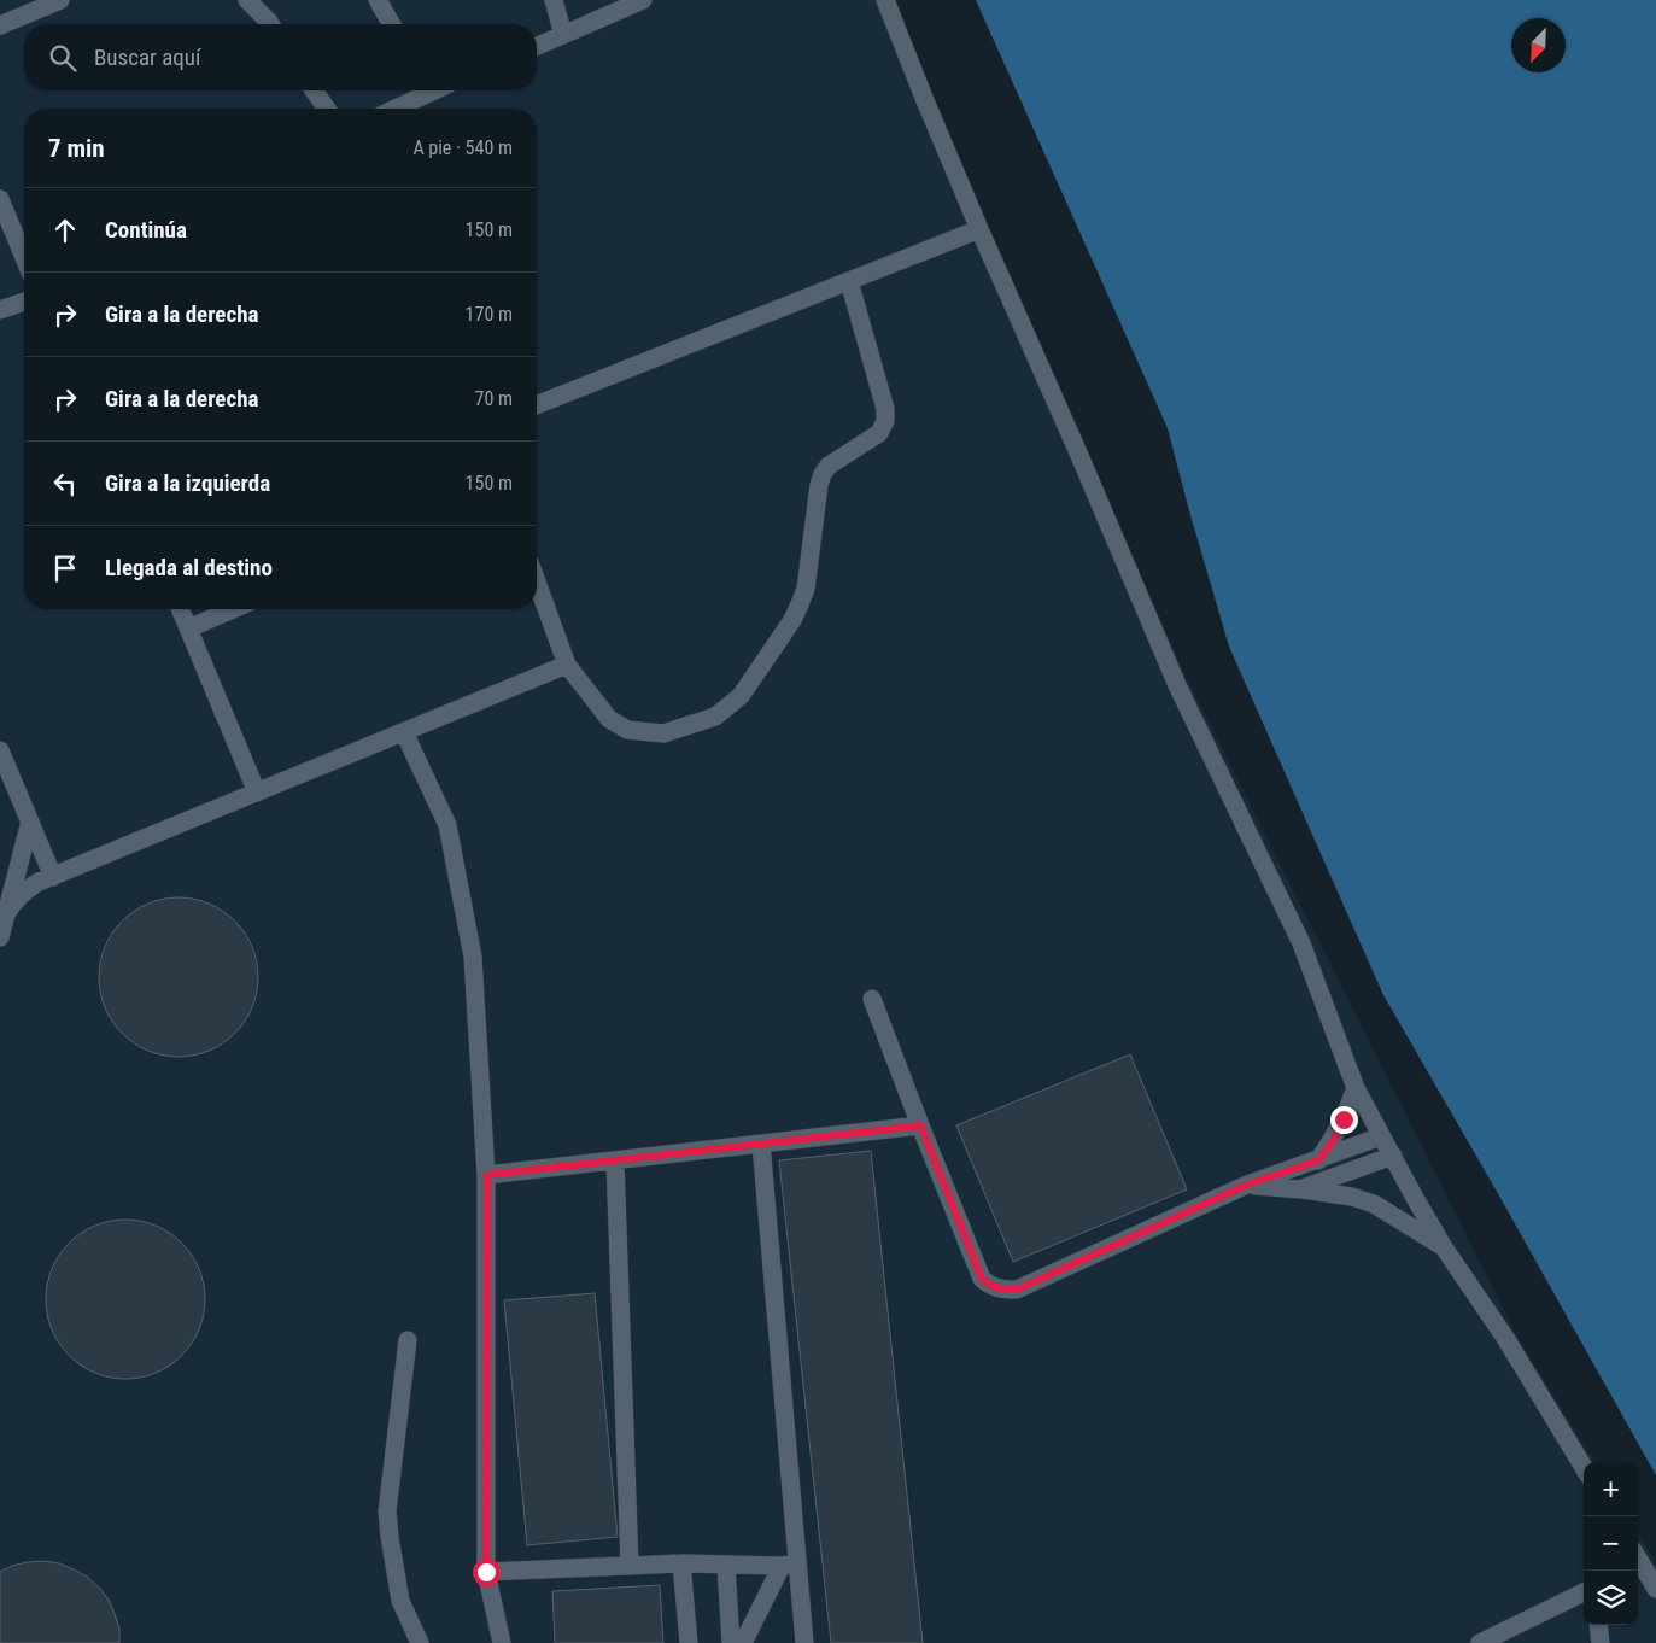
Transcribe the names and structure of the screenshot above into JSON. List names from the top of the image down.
{
  "north": "bottom left",
  "page": {
    "search": "Buscar aquí",
    "heading": ["7 min", "A pie · 540 m"],
    "list": [
      ["Continúa", "150 m"],
      ["Gira a la derecha", "170 m"],
      ["Gira a la derecha", "70 m"],
      ["Gira a la izquierda", "150 m"],
      "Llegada al destino"
    ],
    "map_buttons": ["+", "−"]
  }
}
